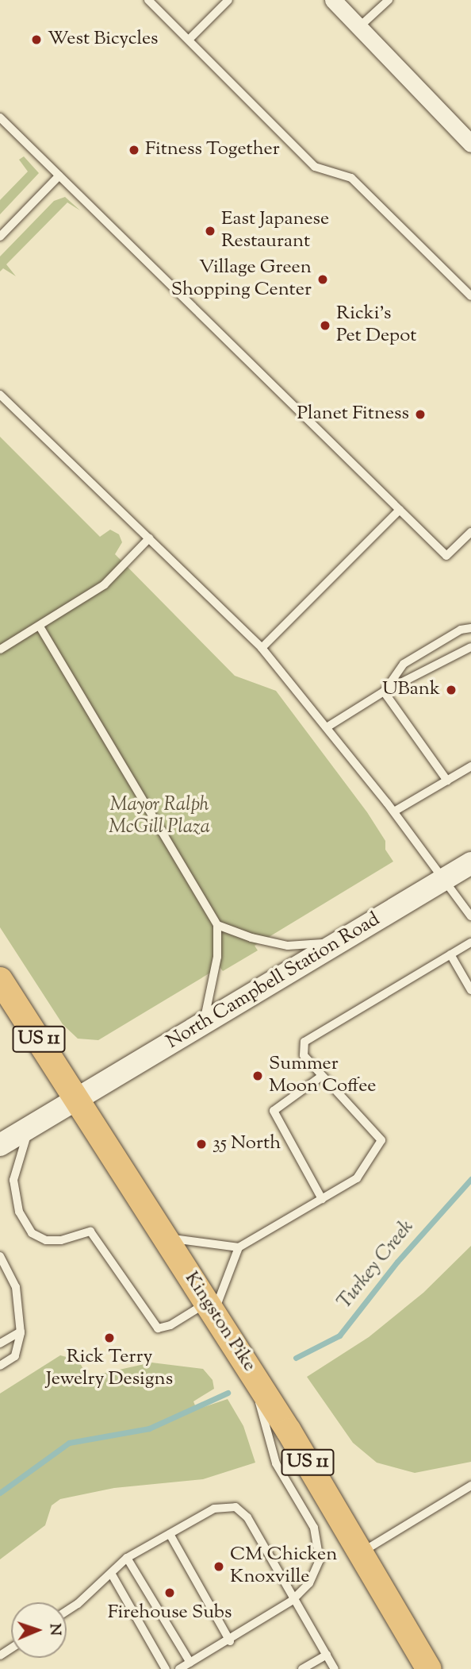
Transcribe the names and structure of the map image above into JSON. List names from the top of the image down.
{
  "streets": {
    "main road": ["North Campbell Station Road", "US 11", "Kingston Pike"]
  },
  "crossings": [
    ["North Campbell Station Road", "Kingston Pike"]
  ],
  "water": ["Turkey Creek"],
  "parks": ["Mayor Ralph McGill Plaza"],
  "places": [
    "West Bicycles",
    "Fitness Together",
    "East Japanese Restaurant",
    "Village Green Shopping Center",
    "Ricki's Pet Depot",
    "Planet Fitness",
    "UBank",
    "Summer Moon Coffee",
    "35 North",
    "Rick Terry Jewelry Designs",
    "CM Chicken Knoxville",
    "Firehouse Subs"
  ],
  "north": "right"
}
